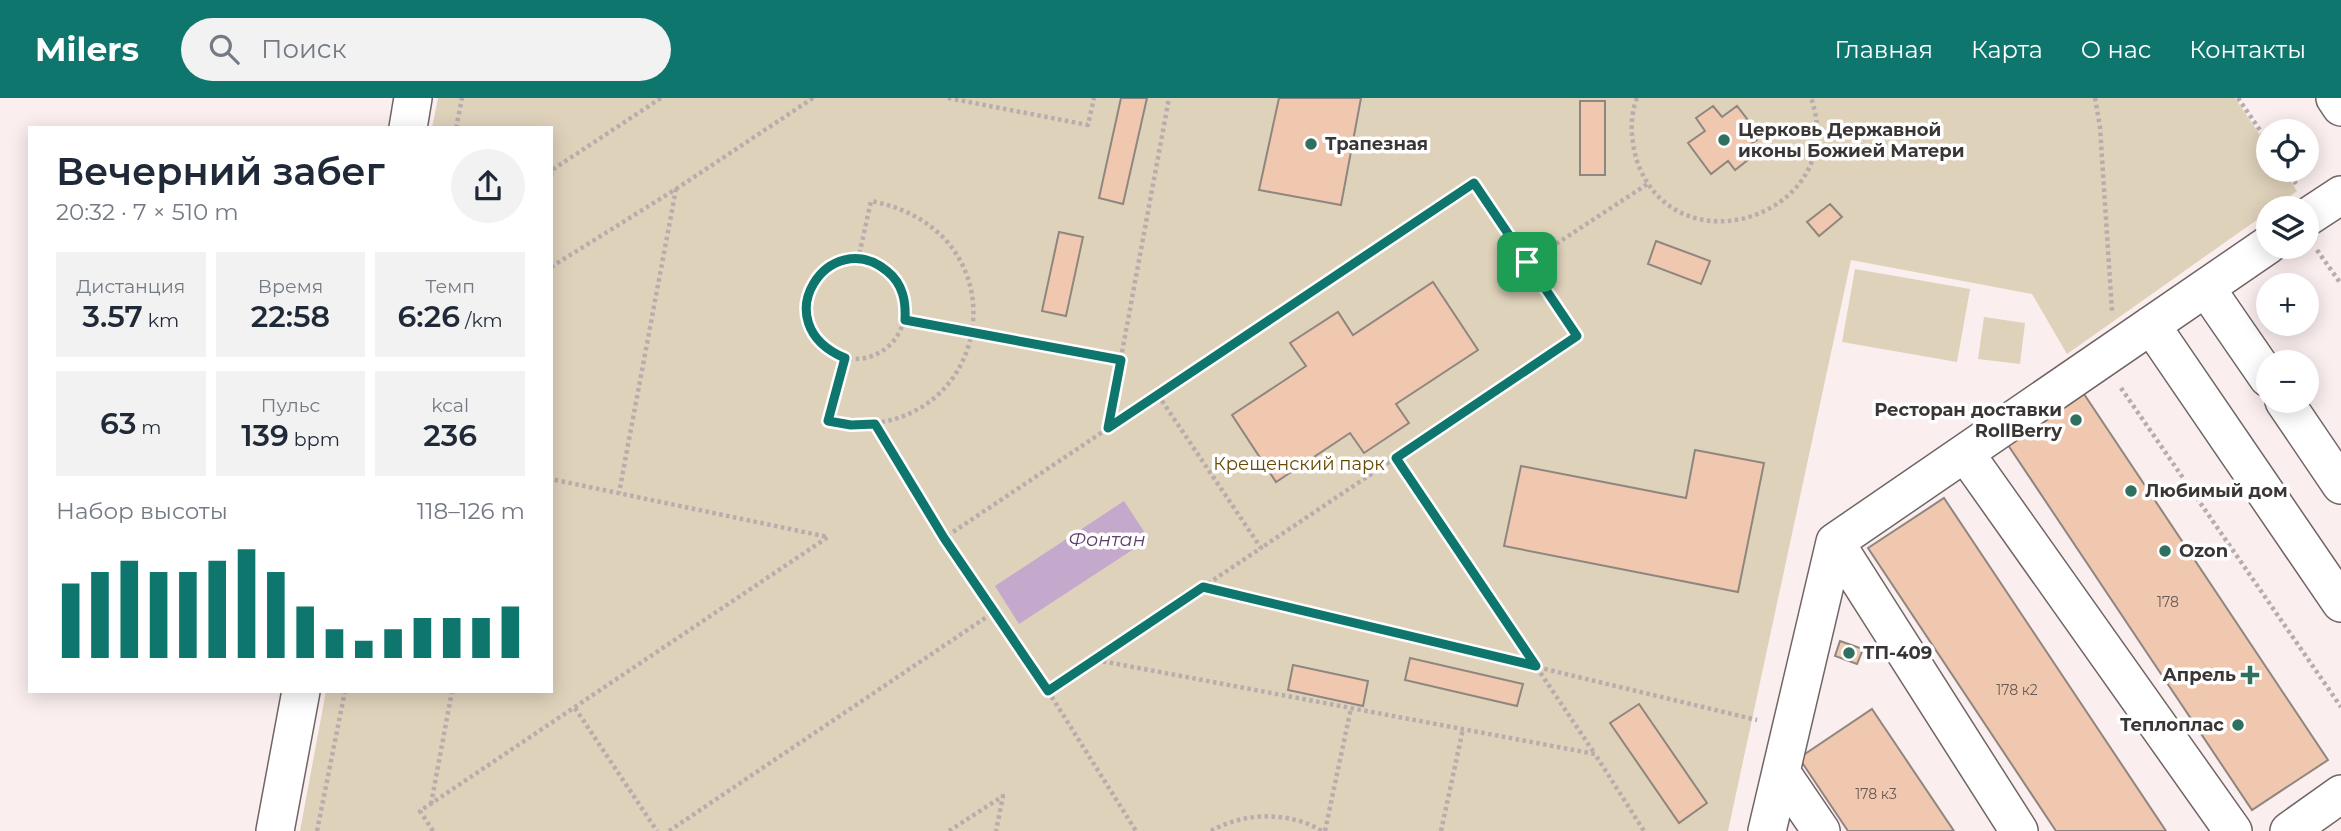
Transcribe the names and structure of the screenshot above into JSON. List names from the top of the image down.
{
  "water": ["Фонтан"],
  "parks": ["Крещенский парк"],
  "places": {
    "other": [
      "Церковь Державной иконы Божией Матери",
      "Трапезная",
      "Ресторан доставки RollBerry",
      "Любимый дом",
      "Ozon",
      "ТП-409",
      "Теплоплас"
    ],
    "health": ["Апрель"]
  },
  "house_numbers": ["178", "178 к2", "178 к3"],
  "page": {
    "header": "Milers",
    "search": "Поиск",
    "nav": [
      "Главная",
      "Карта",
      "О нас",
      "Контакты"
    ],
    "map_buttons": ["+", "−"],
    "heading": ["Вечерний забег", "20:32 · 7 × 510 m"],
    "stats": [
      ["Дистанция", "3.57 km"],
      ["Время", "22:58"],
      ["Темп", "6:26 /km"],
      ["63 m"],
      ["Пульс", "139 bpm"],
      ["kcal", "236"]
    ],
    "chart": ["Набор высоты", "118–126 m"]
  }
}
